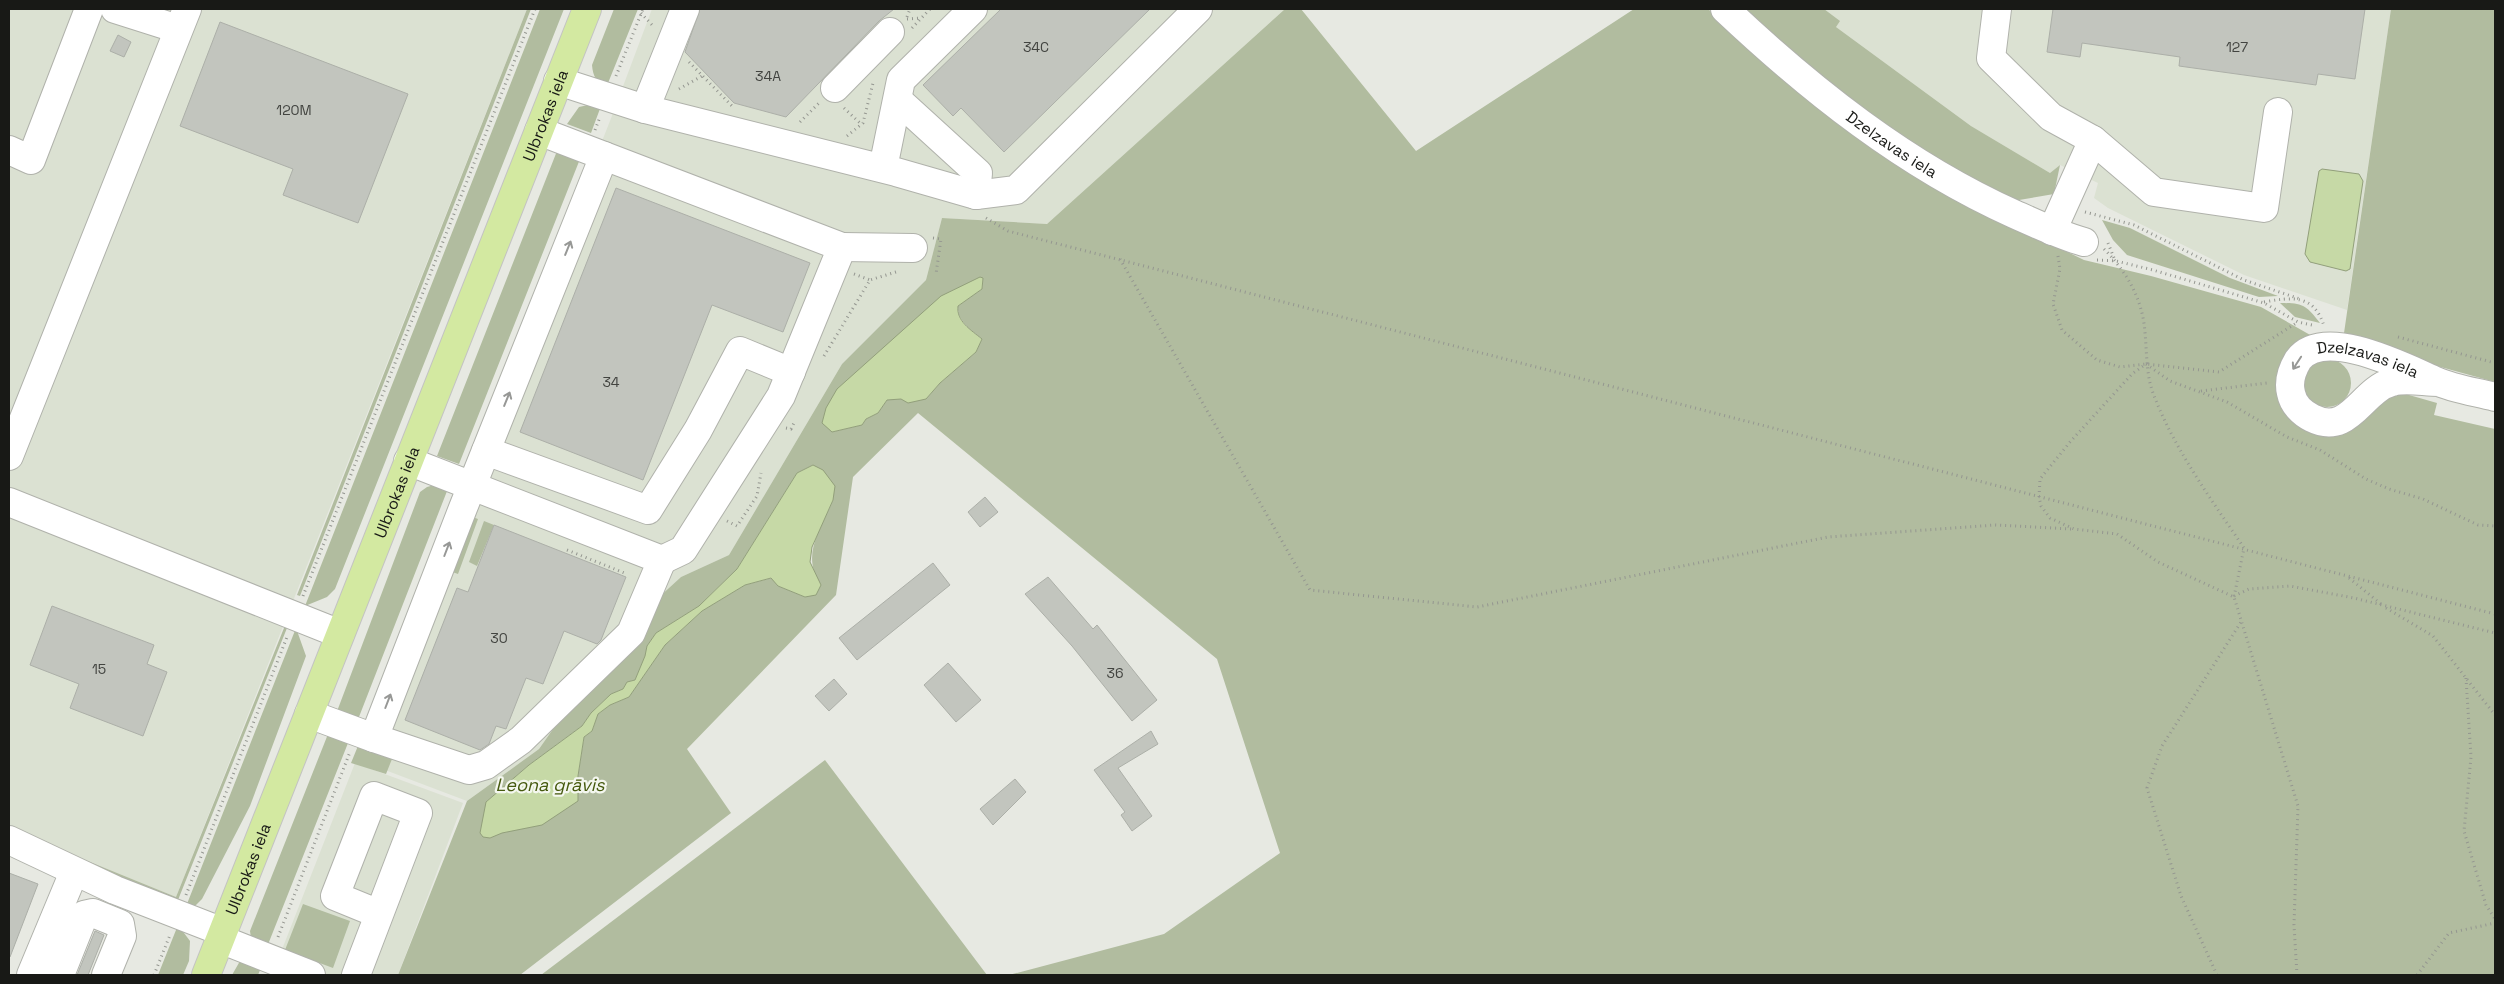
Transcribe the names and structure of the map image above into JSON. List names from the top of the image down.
{
  "streets": {
    "main road": ["Ulbrokas iela"],
    "street": ["Dzelzavas iela"]
  },
  "water": ["Leona grāvis"],
  "house_numbers": [
    "34C",
    "127",
    "34A",
    "120M",
    "34",
    "30",
    "15",
    "36"
  ]
}
